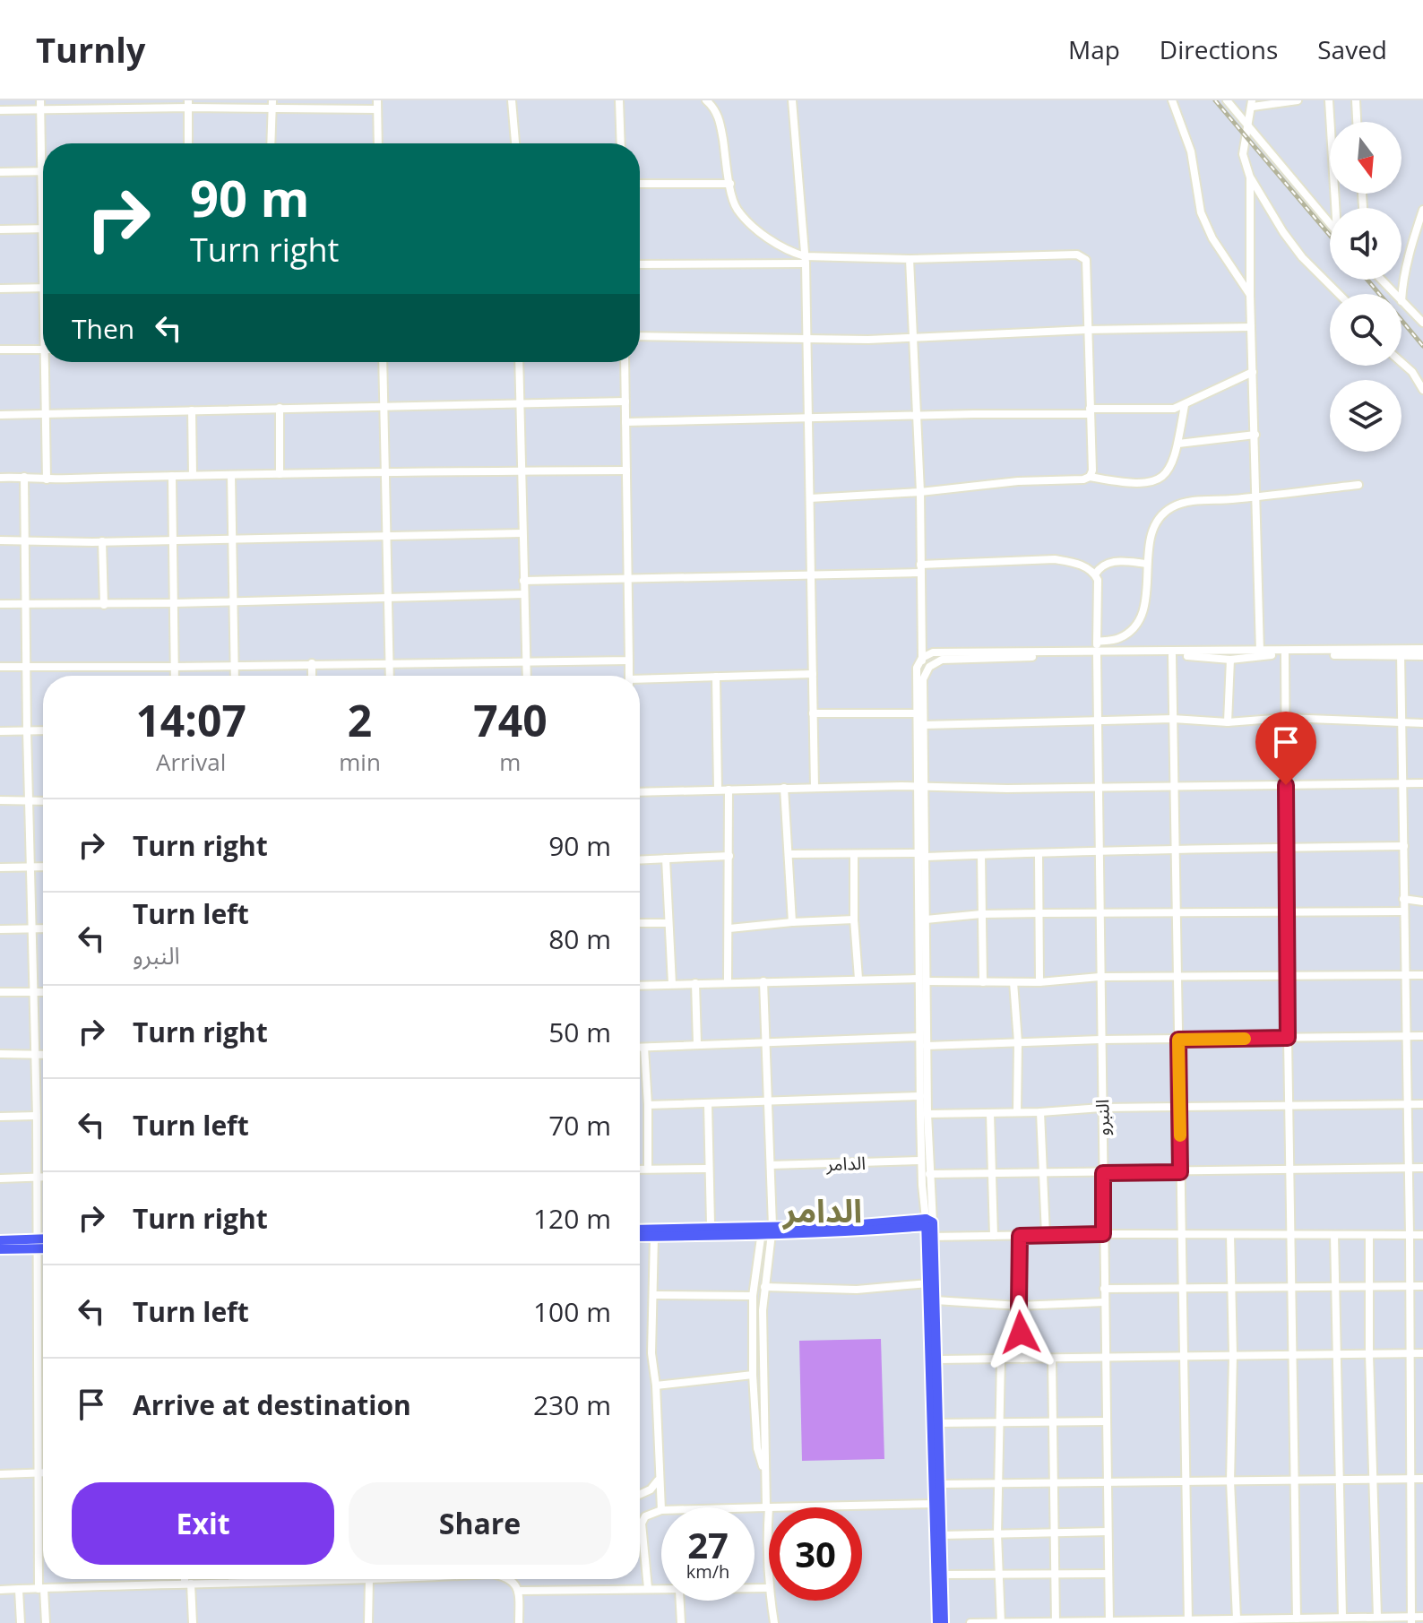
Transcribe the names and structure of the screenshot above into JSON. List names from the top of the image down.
{
  "streets": {
    "street": ["النبرو", "الدامر"]
  },
  "districts": ["الدامر"],
  "north": "bottom",
  "page": {
    "header": "Turnly",
    "nav": ["Map", "Directions", "Saved"],
    "turn": ["90 m", "Turn right"],
    "then": "Then",
    "eta": [
      "14:07",
      "Arrival",
      "2",
      "min",
      "740",
      "m"
    ],
    "list": [
      {
        "name": "Turn right",
        "value": "90 m"
      },
      {
        "name": "Turn left",
        "note": "النبرو",
        "value": "80 m"
      },
      {
        "name": "Turn right",
        "value": "50 m"
      },
      {
        "name": "Turn left",
        "value": "70 m"
      },
      {
        "name": "Turn right",
        "value": "120 m"
      },
      {
        "name": "Turn left",
        "value": "100 m"
      },
      {
        "name": "Arrive at destination",
        "value": "230 m"
      }
    ],
    "buttons": ["Exit", "Share"],
    "speed": "27 km/h",
    "limit": "30"
  }
}
